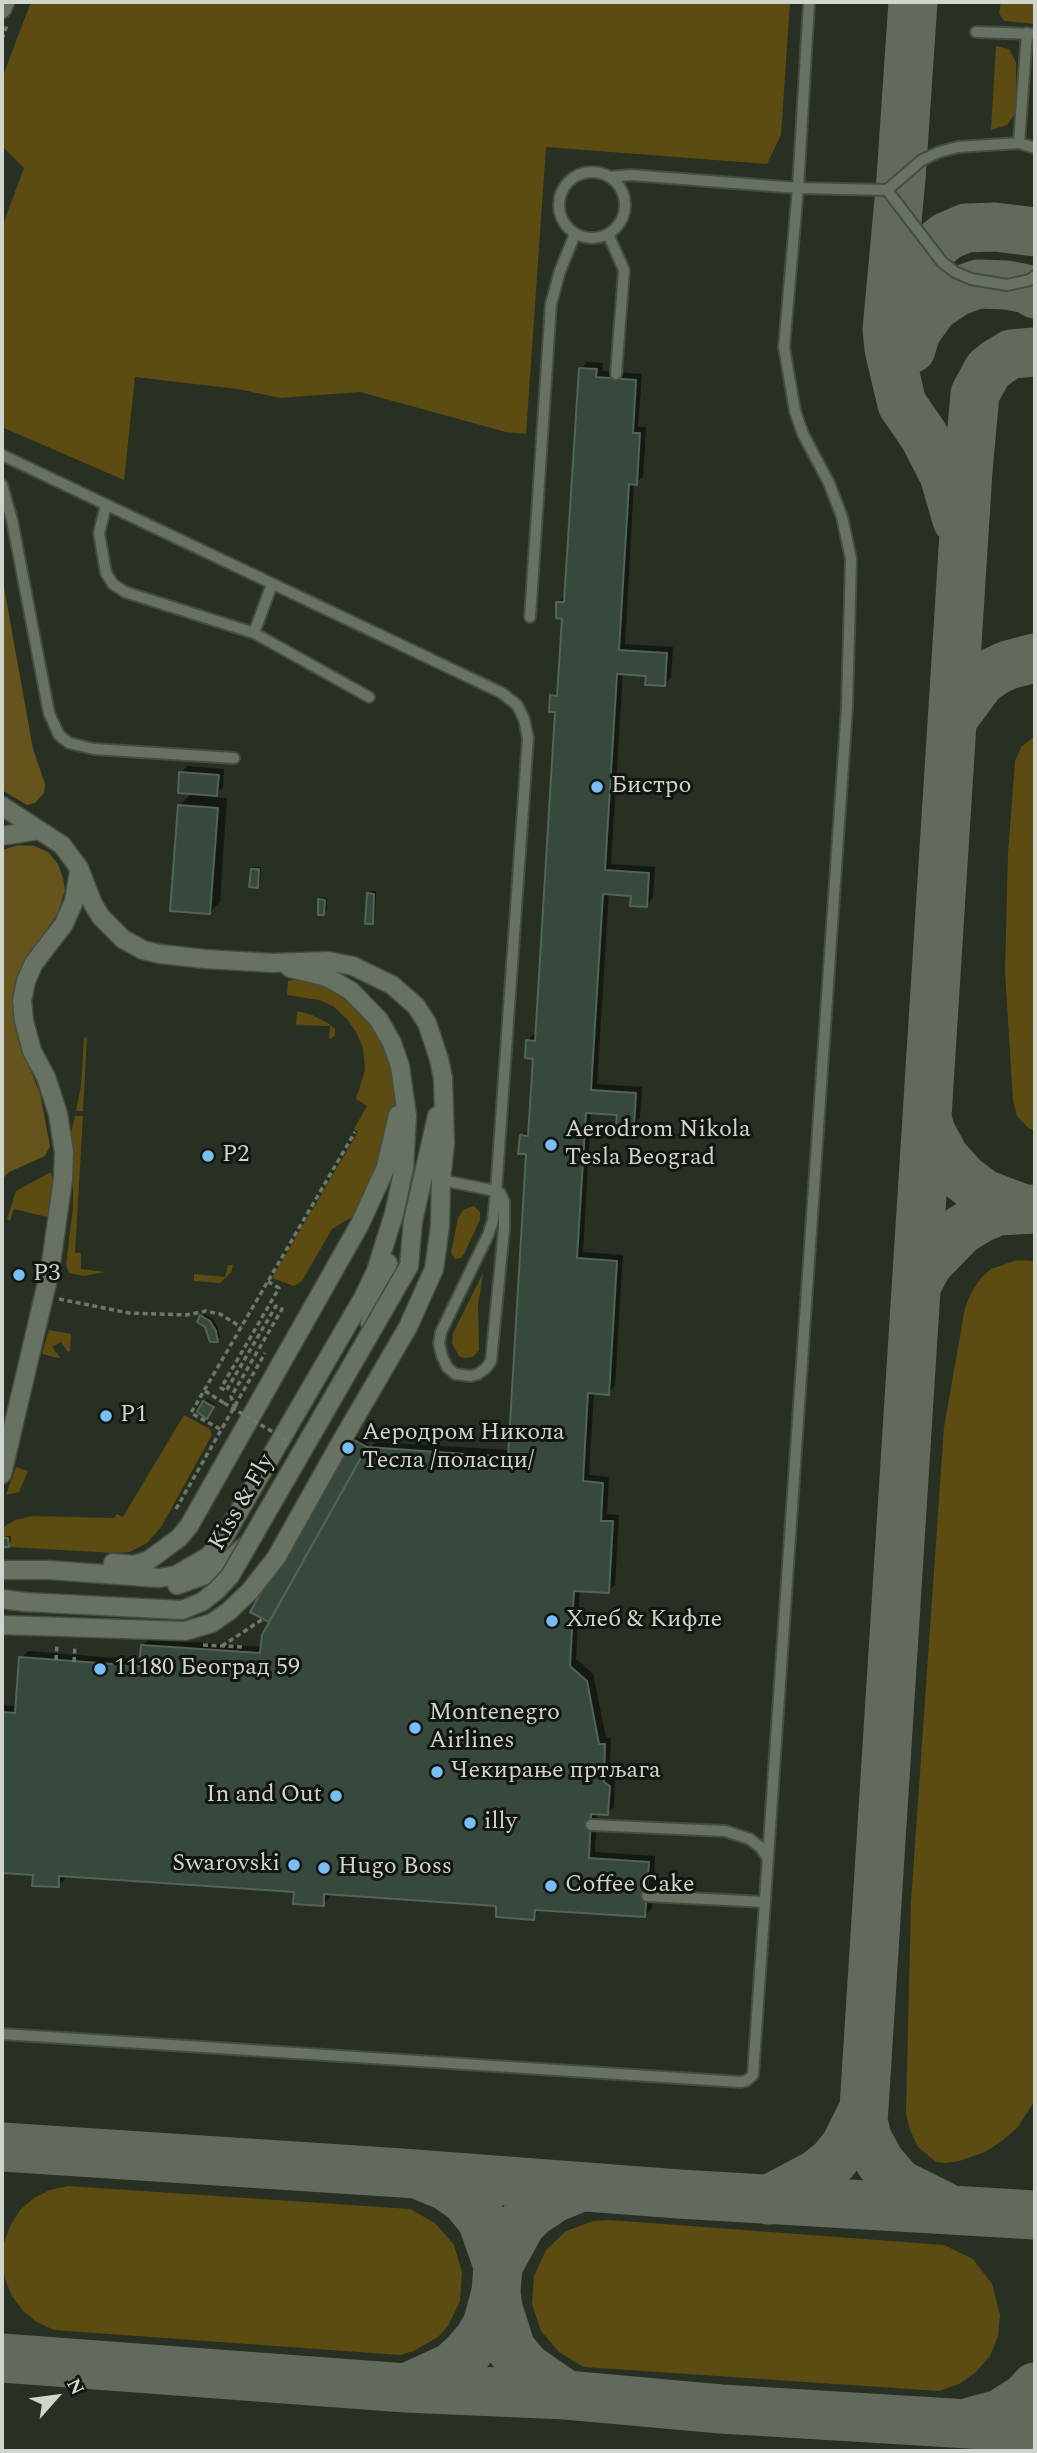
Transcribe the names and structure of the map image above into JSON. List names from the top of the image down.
{
  "streets": {
    "street": ["Kiss & Fly"]
  },
  "places": [
    "Бистро",
    "Aerodrom Nikola Tesla Beograd",
    "P2",
    "P3",
    "P1",
    "Аеродром Никола Тесла /поласци/",
    "Хлеб & Кифле",
    "11180 Београд 59",
    "Montenegro Airlines",
    "Чекирање пртљага",
    "In and Out",
    "illy",
    "Swarovski",
    "Hugo Boss",
    "Coffee Cake"
  ],
  "north": "top right"
}
